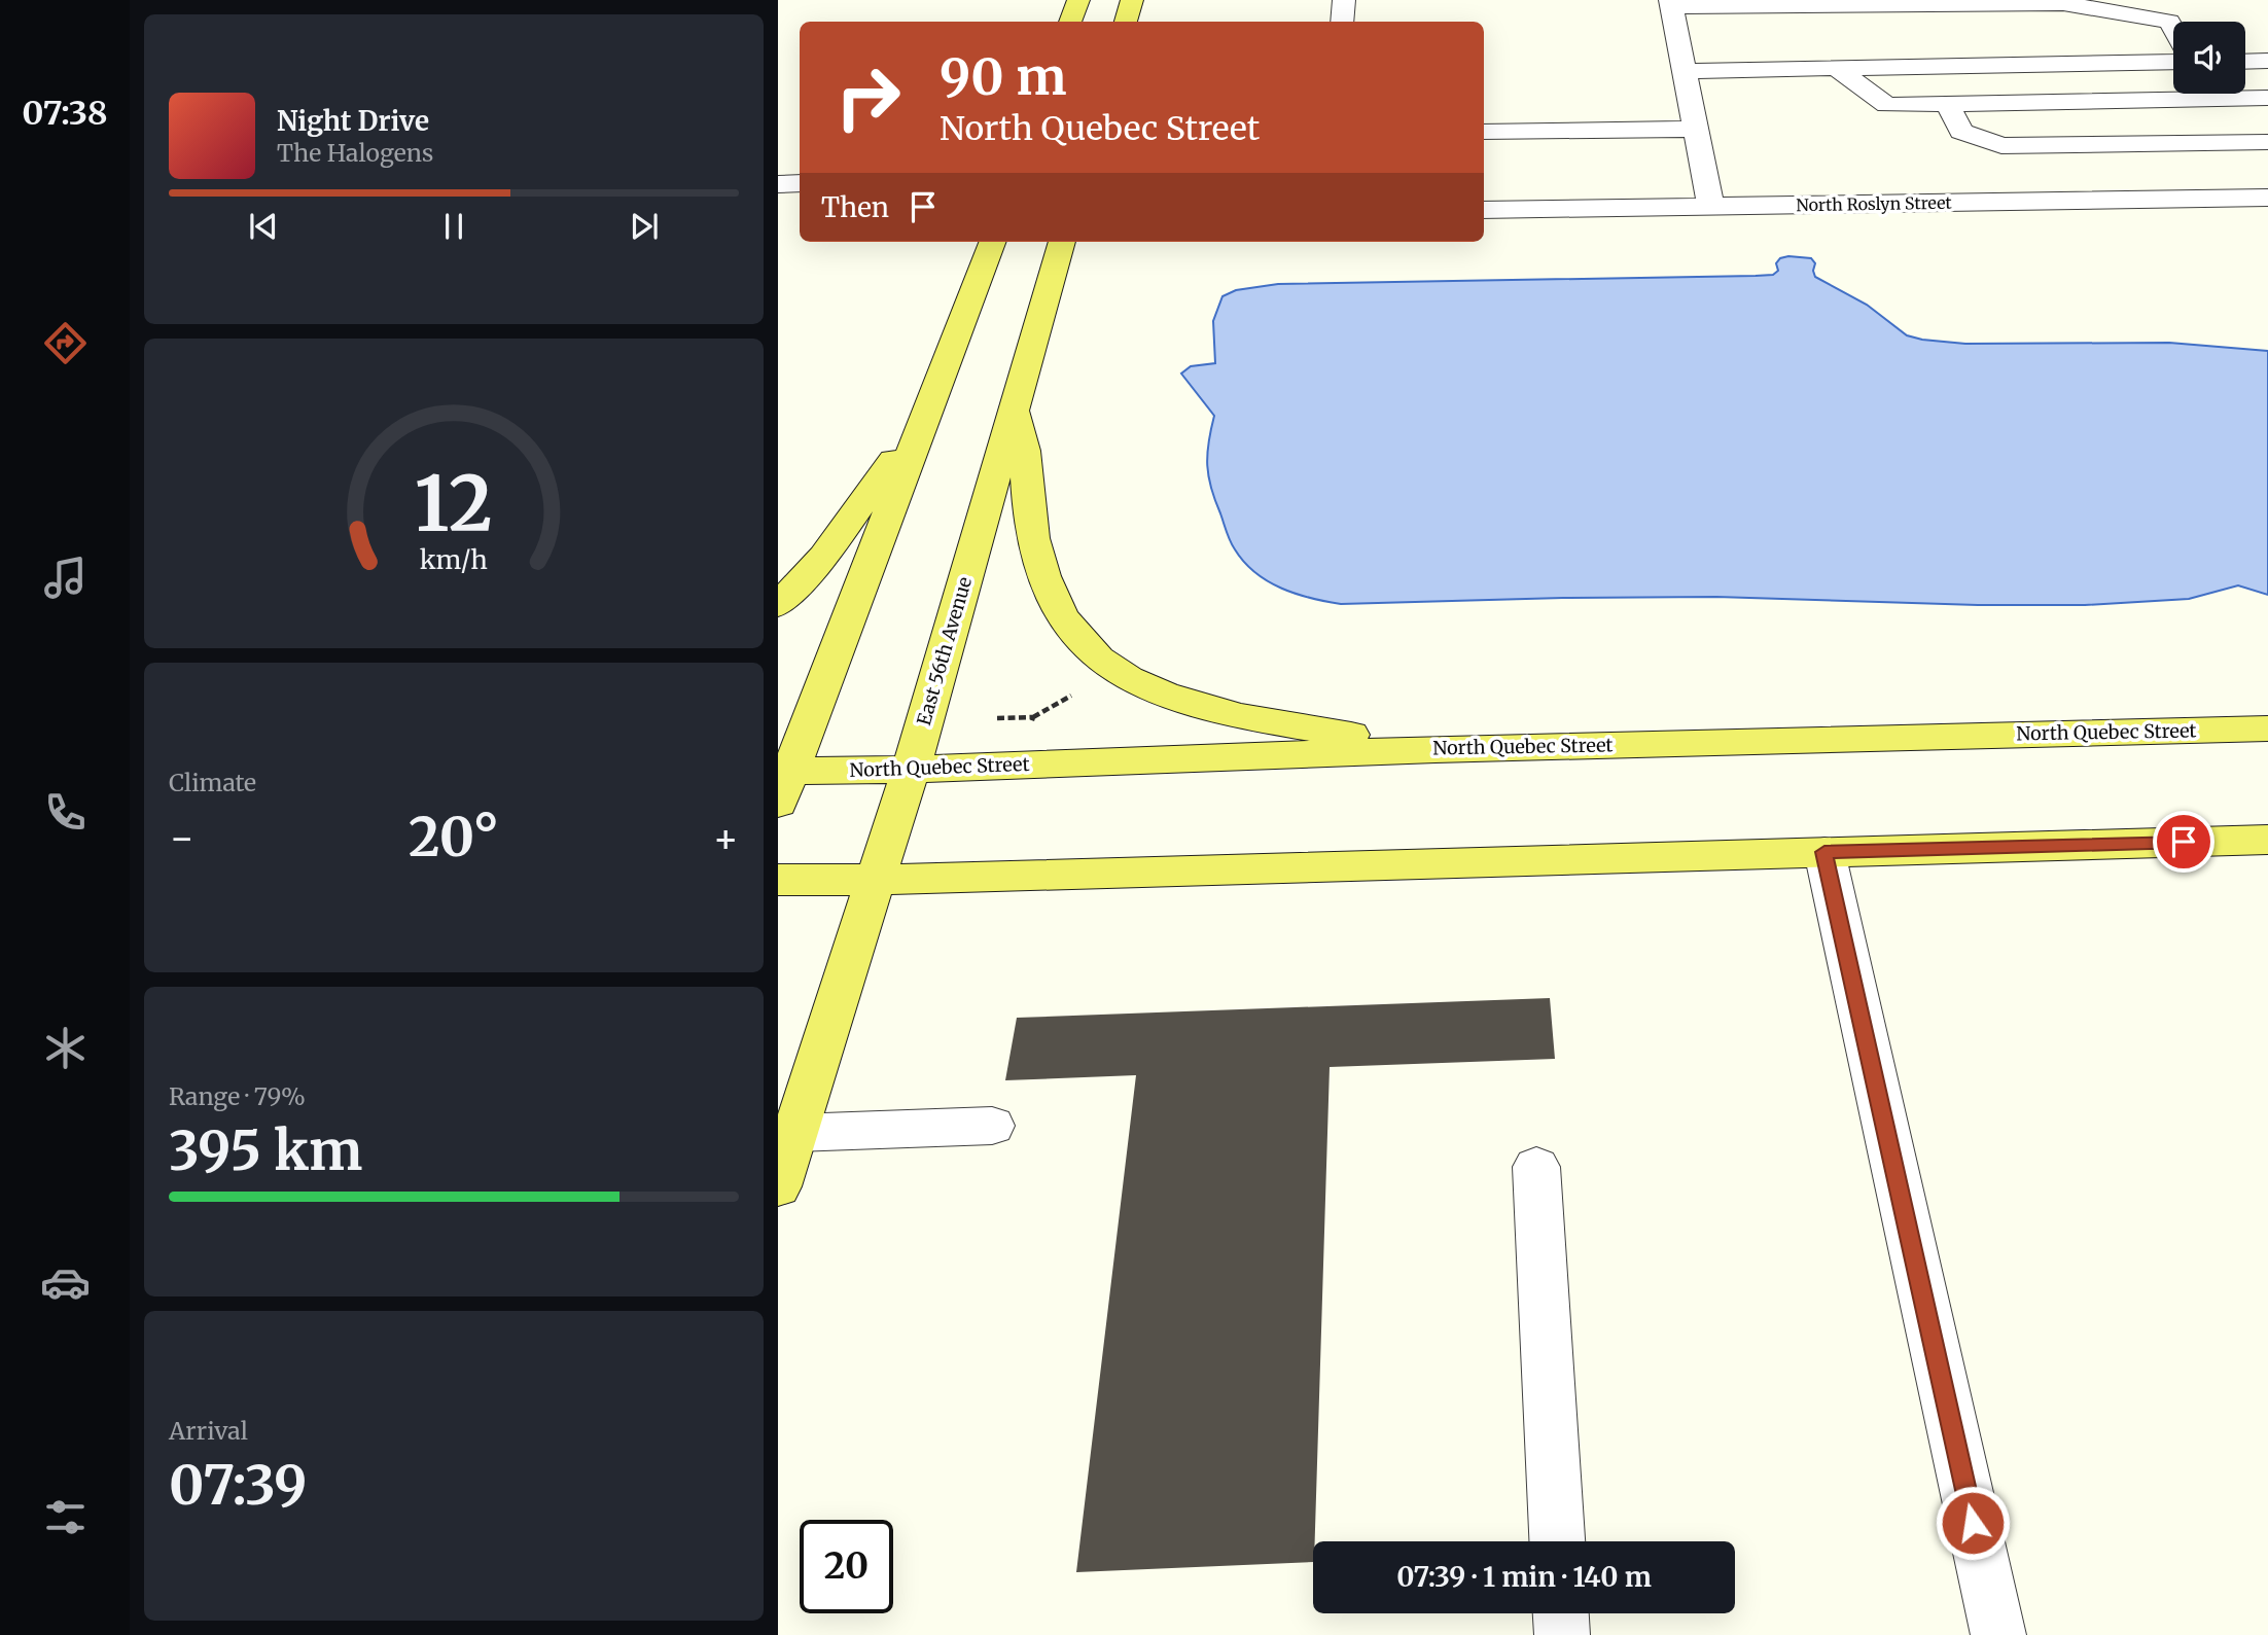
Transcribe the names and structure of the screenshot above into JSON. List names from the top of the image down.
{
  "streets": {
    "main road": ["East 56th Avenue", "North Quebec Street"],
    "street": ["North Roslyn Street"]
  },
  "crossings": [
    ["East 56th Avenue", "North Quebec Street"]
  ],
  "page": {
    "tabs": "07:38",
    "turn": ["90 m", "North Quebec Street"],
    "song": ["Night Drive", "The Halogens"],
    "then": "Then",
    "tile": [
      "Climate",
      ["Range · 79%", "395 km"],
      ["Arrival", "07:39"]
    ],
    "heat": ["−", "20°", "+"],
    "limit": "20",
    "trip": "07:39 · 1 min · 140 m",
    "gauge": ["12", "km/h"]
  }
}
